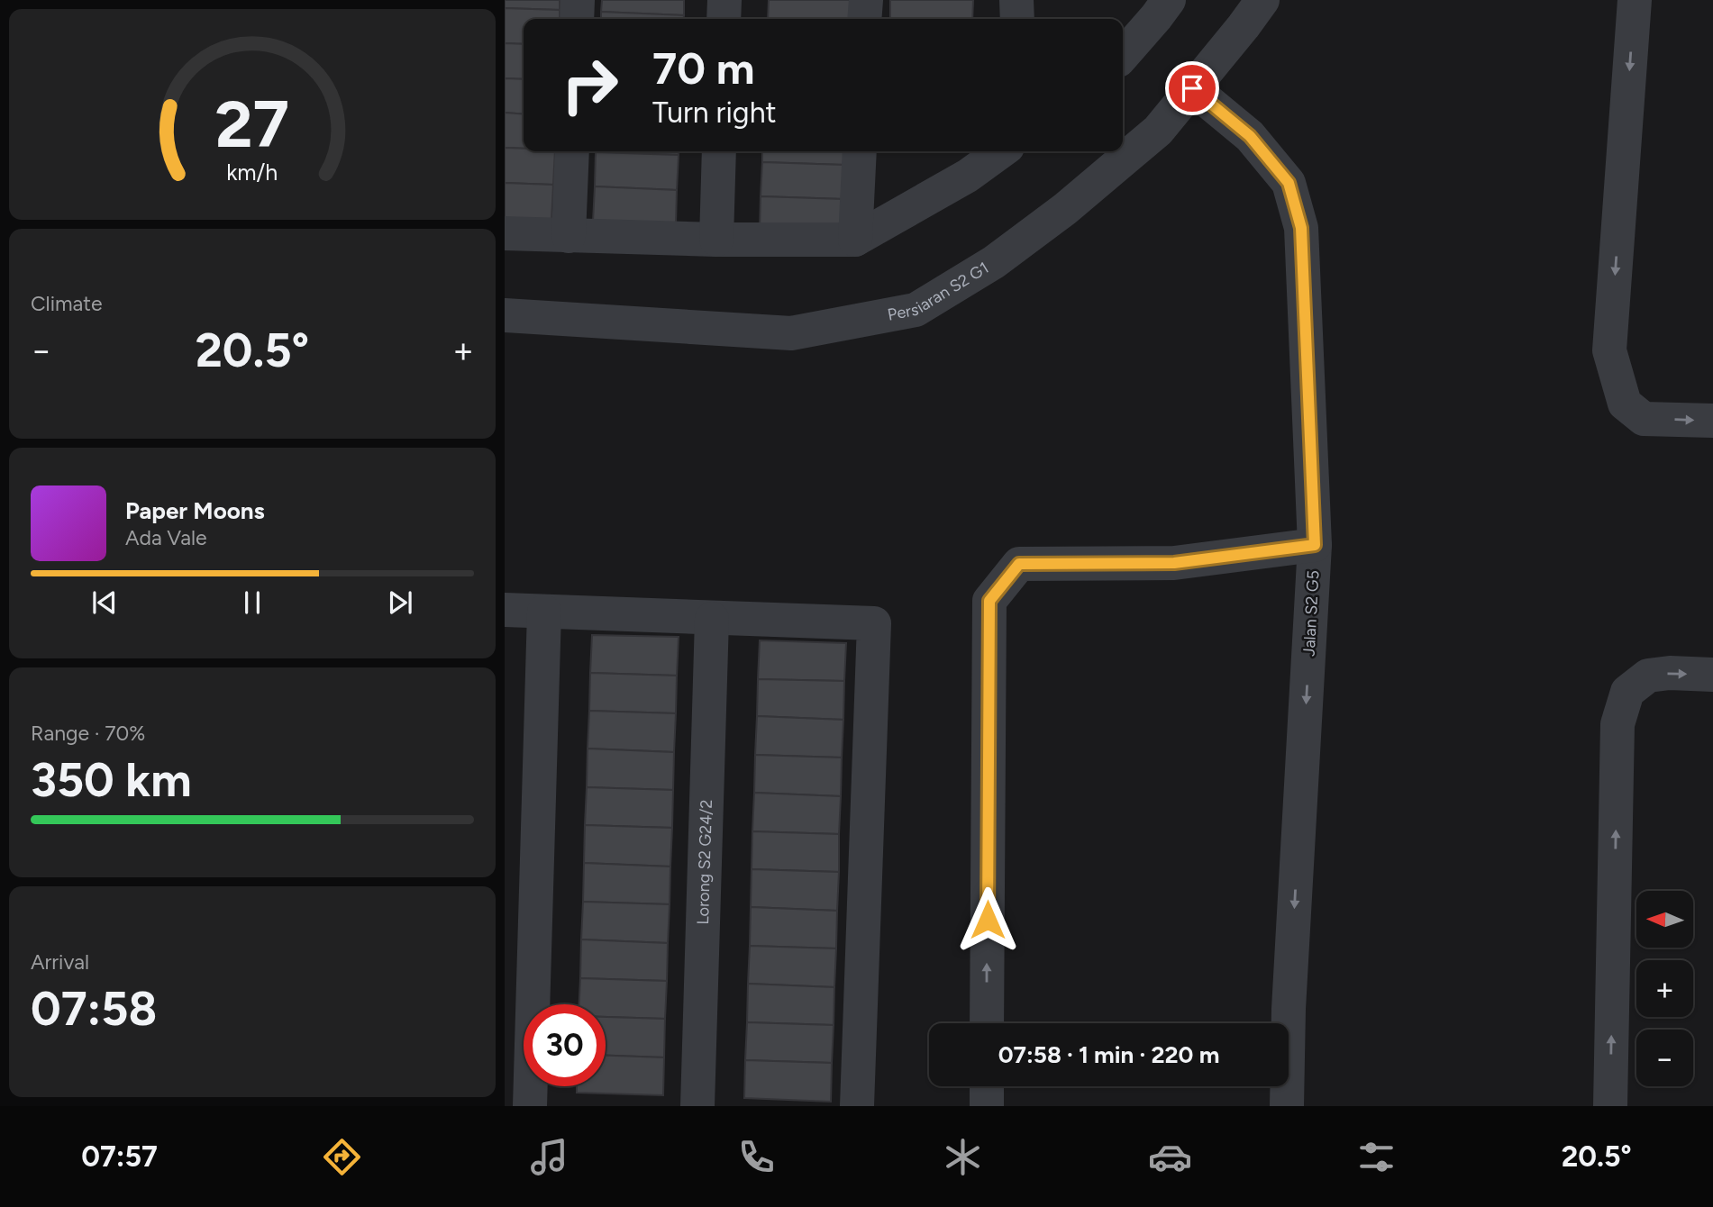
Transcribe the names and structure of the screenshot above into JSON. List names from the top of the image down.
{
  "streets": {
    "street": ["Persiaran S2 G1", "Jalan S2 G5", "Lorong S2 G24/2"]
  },
  "crossings": [
    ["Persiaran S2 G1", "Jalan S2 G5"]
  ],
  "one_way": ["Jalan S2 G5"],
  "north": "left",
  "page": {
    "turn": ["70 m", "Turn right"],
    "tile": [
      "Climate",
      ["Range · 70%", "350 km"],
      ["Arrival", "07:58"]
    ],
    "heat": ["−", "20.5°", "+"],
    "song": ["Paper Moons", "Ada Vale"],
    "map_buttons": ["+", "−"],
    "limit": "30",
    "trip": "07:58 · 1 min · 220 m",
    "tabs": ["07:57", "20.5°"],
    "gauge": ["27", "km/h"]
  }
}
